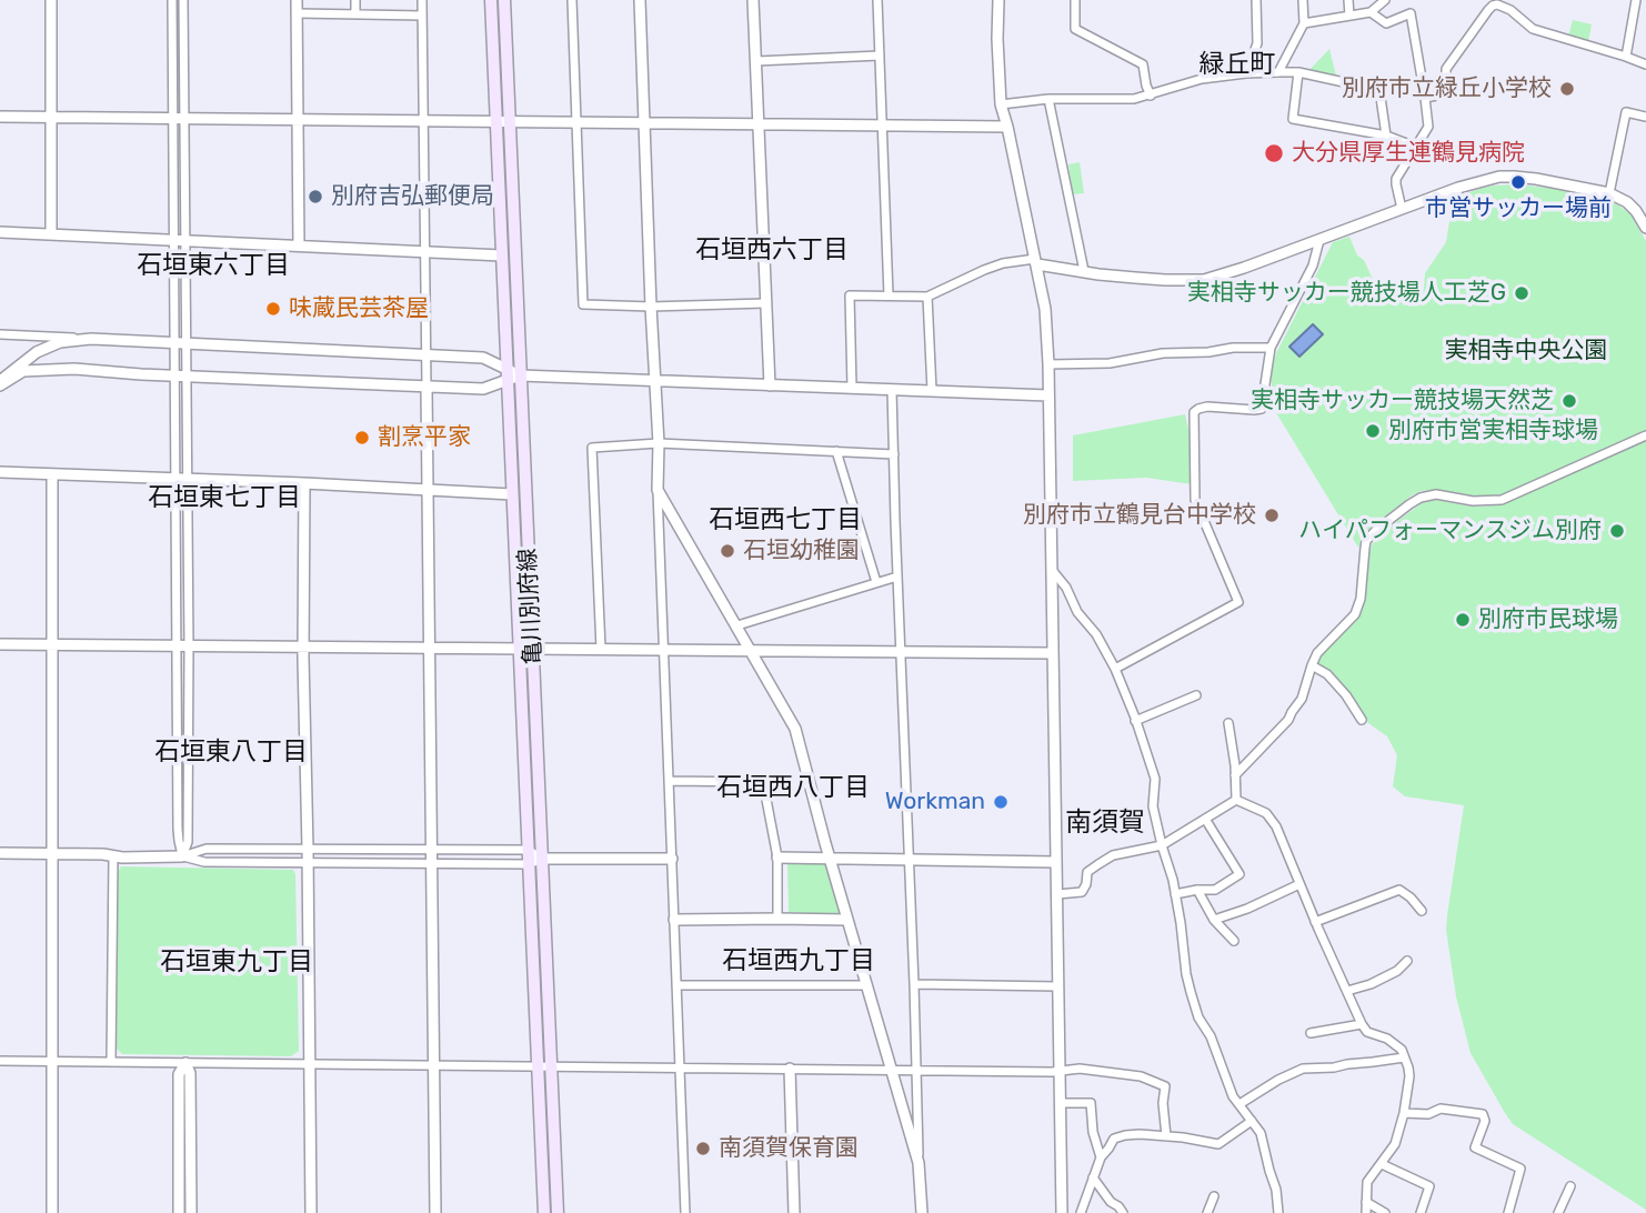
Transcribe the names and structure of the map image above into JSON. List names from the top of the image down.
{
  "streets": {
    "main road": ["亀川別府線"]
  },
  "districts": [
    "緑丘町",
    "石垣西六丁目",
    "石垣東六丁目",
    "石垣東七丁目",
    "石垣西七丁目",
    "石垣東八丁目",
    "石垣西八丁目",
    "南須賀",
    "石垣西九丁目",
    "石垣東九丁目"
  ],
  "parks": ["実相寺中央公園"],
  "places": [
    "別府市立緑丘小学校",
    "大分県厚生連鶴見病院",
    "市営サッカー場前",
    "別府吉弘郵便局",
    "実相寺サッカー競技場人工芝G",
    "味蔵民芸茶屋",
    "実相寺サッカー競技場天然芝",
    "別府市営実相寺球場",
    "割烹平家",
    "別府市立鶴見台中学校",
    "ハイパフォーマンスジム別府",
    "石垣幼稚園",
    "別府市民球場",
    "Workman",
    "南須賀保育園"
  ]
}
